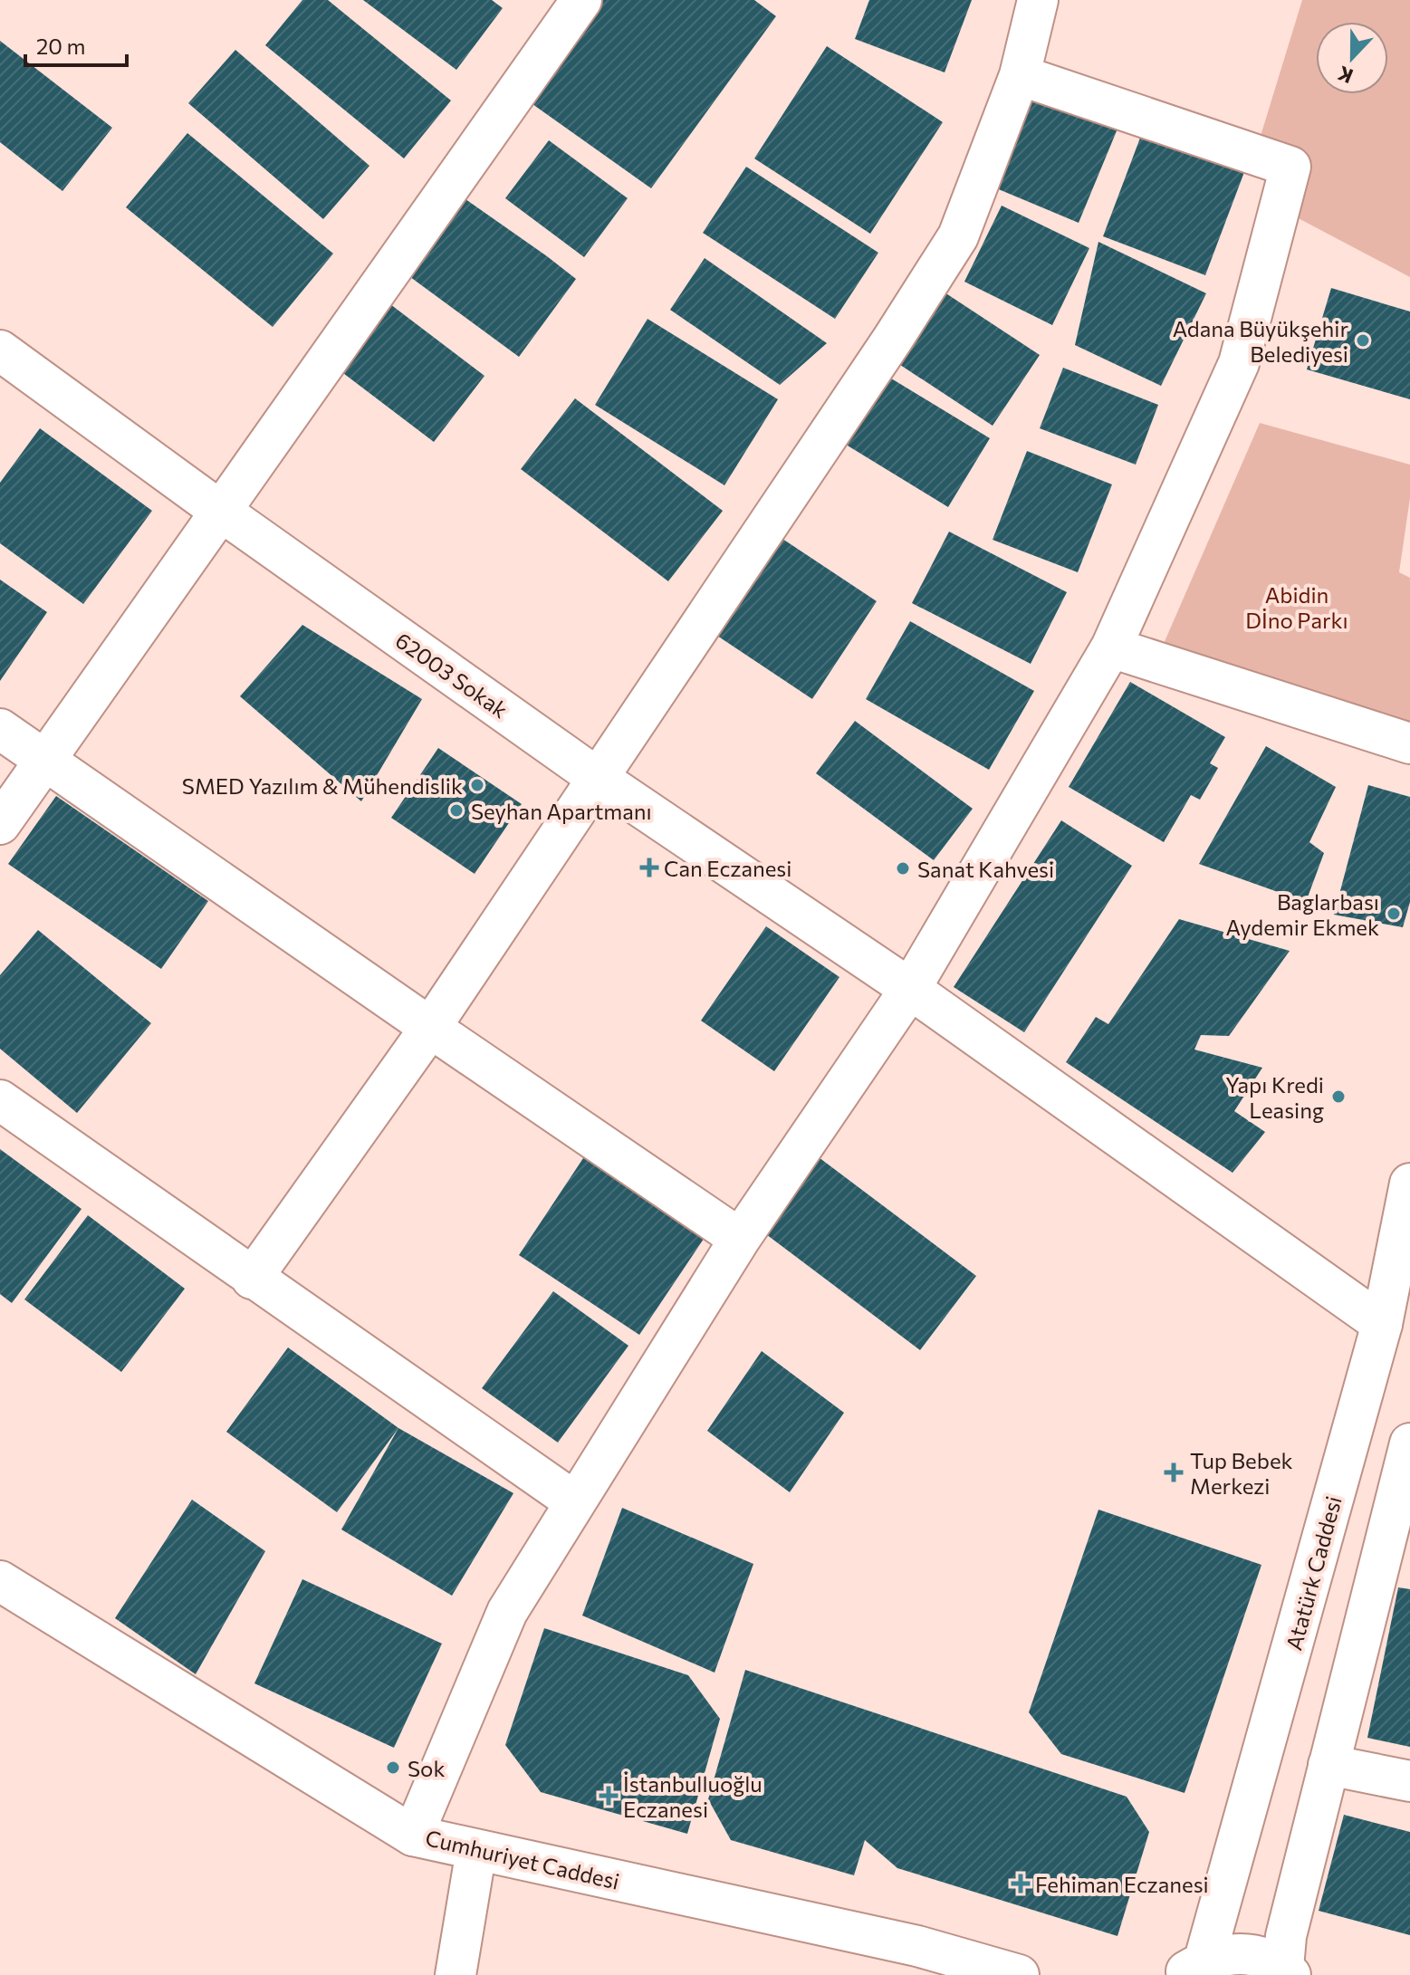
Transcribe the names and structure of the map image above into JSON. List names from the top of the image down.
{
  "streets": {
    "street": ["62003 Sokak", "Atatürk Caddesi", "Cumhuriyet Caddesi"]
  },
  "crossings": [
    ["62003 Sokak", "Atatürk Caddesi"]
  ],
  "parks": ["Abidin Dİno Parkı"],
  "places": {
    "other": [
      "Adana Büyükşehir Belediyesi",
      "SMED Yazılım & Mühendislik",
      "Seyhan Apartmanı",
      "Sanat Kahvesi",
      "Baglarbası Aydemir Ekmek",
      "Yapı Kredi Leasing",
      "Sok"
    ],
    "health": [
      "Can Eczanesi",
      "Tup Bebek Merkezi",
      "İstanbulluoğlu Eczanesi",
      "Fehiman Eczanesi"
    ]
  },
  "scale_bar": "20 m",
  "north": "bottom"
}
